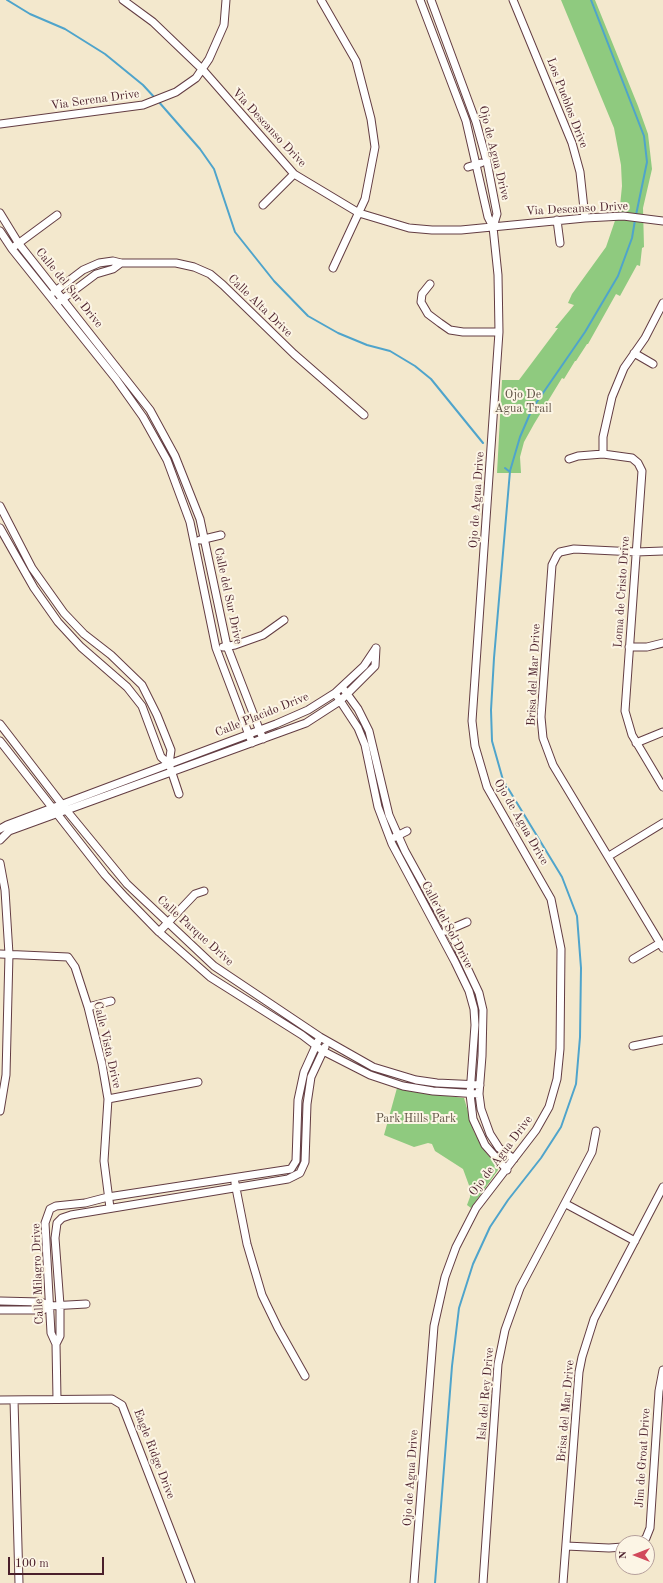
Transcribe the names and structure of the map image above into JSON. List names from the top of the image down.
{
  "streets": {
    "street": [
      "Via Serena Drive",
      "Los Pueblos Drive",
      "Via Descanso Drive",
      "Ojo de Agua Drive",
      "Calle del Sur Drive",
      "Calle Alta Drive",
      "Loma de Cristo Drive",
      "Brisa del Mar Drive",
      "Calle Placido Drive",
      "Calle del Sol Drive",
      "Calle Parque Drive",
      "Calle Vista Drive",
      "Calle Milagro Drive",
      "Isla del Rey Drive",
      "Eagle Ridge Drive",
      "Jim de Groat Drive"
    ]
  },
  "crossings": [
    ["Via Serena Drive", "Via Descanso Drive"],
    ["Los Pueblos Drive", "Via Descanso Drive"],
    ["Via Descanso Drive", "Ojo de Agua Drive"],
    ["Ojo de Agua Drive", "Calle del Sol Drive"],
    ["Calle del Sur Drive", "Calle Alta Drive"],
    ["Calle del Sur Drive", "Calle Placido Drive"],
    ["Loma de Cristo Drive", "Brisa del Mar Drive"],
    ["Calle Placido Drive", "Calle del Sol Drive"],
    ["Calle Placido Drive", "Calle Parque Drive"],
    ["Calle del Sol Drive", "Calle Parque Drive"],
    ["Calle Vista Drive", "Calle Milagro Drive"],
    ["Calle Milagro Drive", "Eagle Ridge Drive"]
  ],
  "parks": ["Ojo De Agua Trail", "Park Hills Park"],
  "scale_bar": "100 m",
  "north": "left"
}
